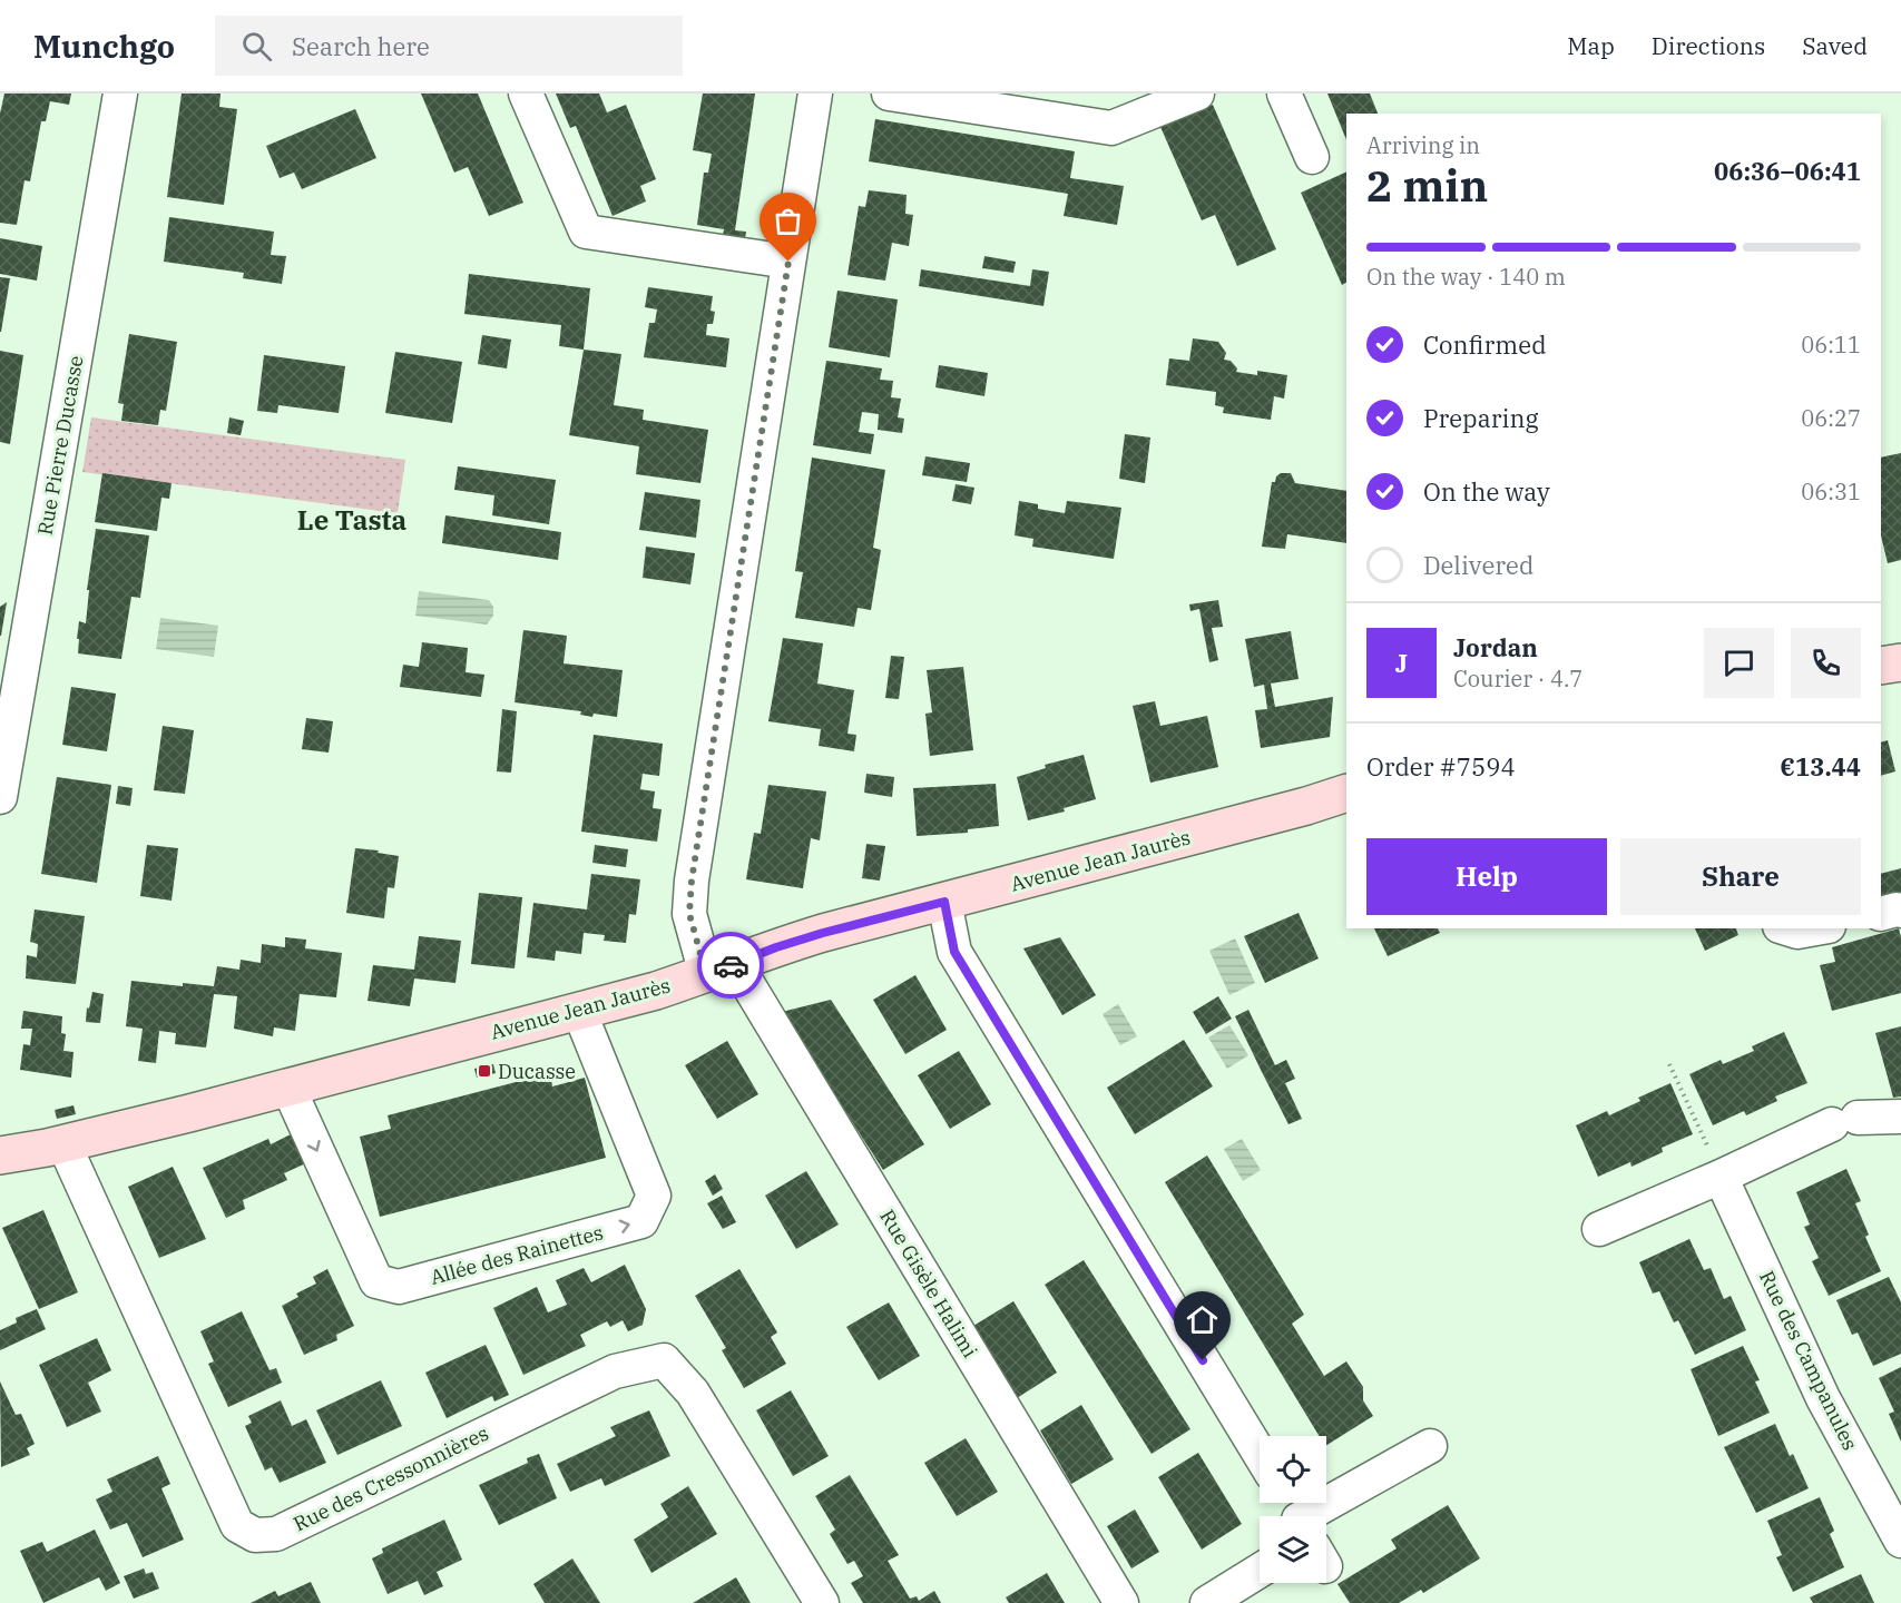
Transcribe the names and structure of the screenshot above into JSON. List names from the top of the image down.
{
  "streets": {
    "street": [
      "Rue Pierre Ducasse",
      "Avenue Jean Jaurès",
      "Allée des Rainettes",
      "Rue Gisèle Halimi",
      "Rue des Campanules",
      "Rue des Cressonnières"
    ]
  },
  "crossings": [
    ["Avenue Jean Jaurès", "Allée des Rainettes"],
    ["Avenue Jean Jaurès", "Rue Gisèle Halimi"],
    ["Avenue Jean Jaurès", "Rue des Cressonnières"]
  ],
  "districts": ["Le Tasta"],
  "places": {
    "transit": ["Ducasse"]
  },
  "page": {
    "header": "Munchgo",
    "search": "Search here",
    "nav": ["Map", "Directions", "Saved"],
    "heading": ["2 min", "Arriving in", "06:36–06:41"],
    "panel": [
      "Jordan",
      "Courier · 4.7",
      "Order #7594",
      "€13.44"
    ],
    "bar": "On the way · 140 m",
    "list": [
      ["Confirmed", "06:11"],
      ["Preparing", "06:27"],
      ["On the way", "06:31"],
      "Delivered"
    ],
    "round": "J",
    "buttons": ["Help", "Share"]
  }
}
